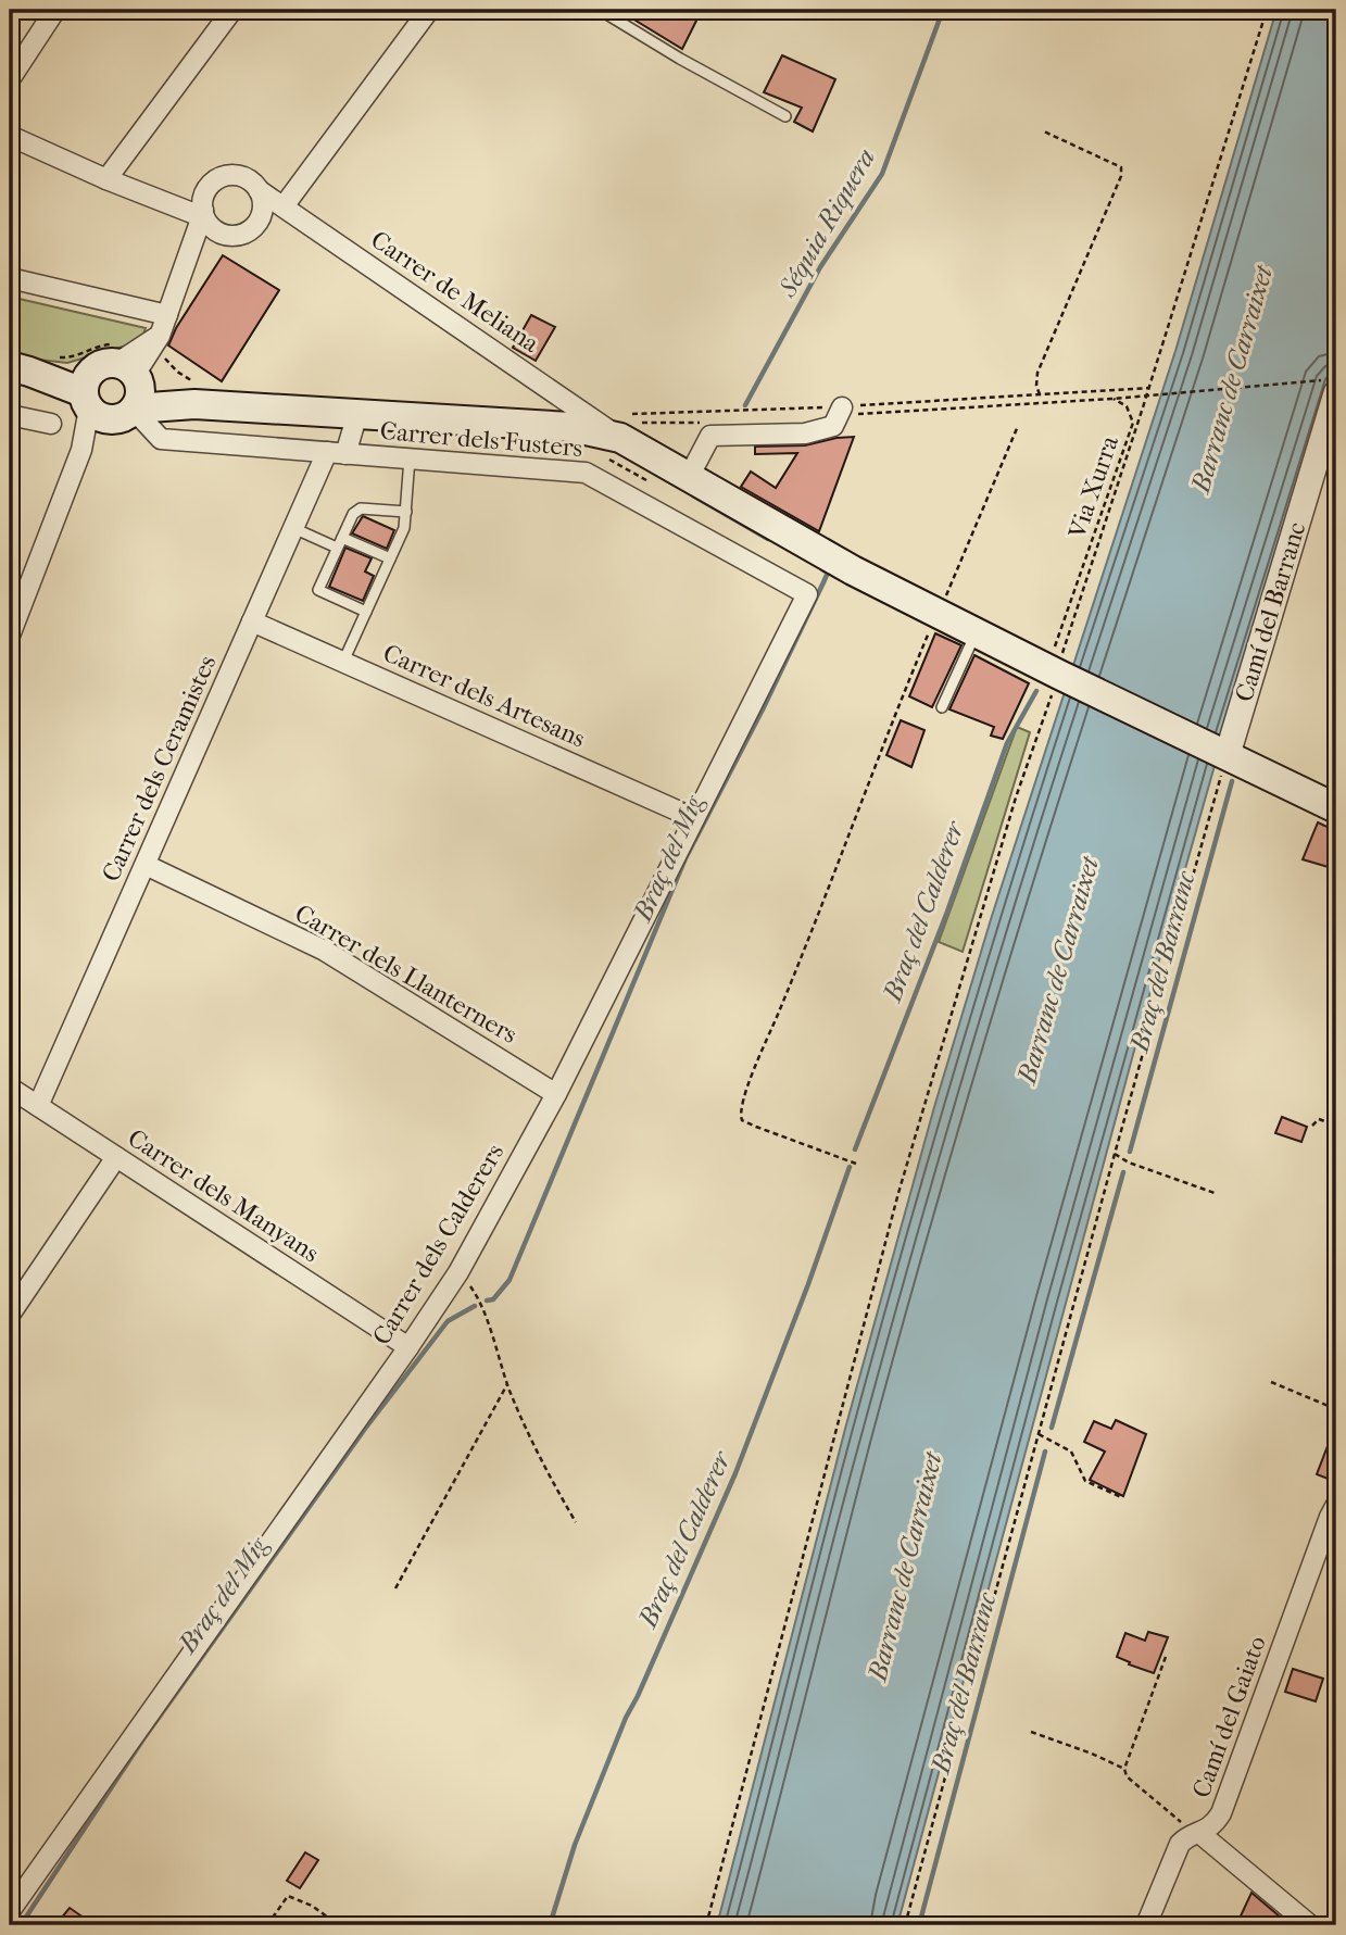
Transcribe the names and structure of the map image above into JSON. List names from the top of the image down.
{
  "streets": {
    "street": [
      "Carrer de Meliana",
      "Carrer dels Fusters",
      "Camí del Barranc",
      "Carrer dels Artesans",
      "Carrer dels Ceramistes",
      "Carrer dels Llanterners",
      "Carrer dels Manyans",
      "Carrer dels Calderers",
      "Camí del Gaiato"
    ],
    "path": ["Via Xurra"]
  },
  "crossings": [
    ["Carrer dels Fusters", "Carrer dels Ceramistes"],
    ["Carrer dels Fusters", "Carrer dels Calderers"],
    ["Via Xurra", "Camí del Barranc"],
    ["Carrer dels Artesans", "Carrer dels Ceramistes"],
    ["Carrer dels Artesans", "Carrer dels Calderers"],
    ["Carrer dels Ceramistes", "Carrer dels Llanterners"],
    ["Carrer dels Ceramistes", "Carrer dels Manyans"],
    ["Carrer dels Llanterners", "Carrer dels Calderers"],
    ["Carrer dels Manyans", "Carrer dels Calderers"]
  ],
  "water": [
    "Séquia Riquera",
    "Barranc de Carraixet",
    "Braç del Mig",
    "Braç del Calderer",
    "Braç del Barranc"
  ]
}
